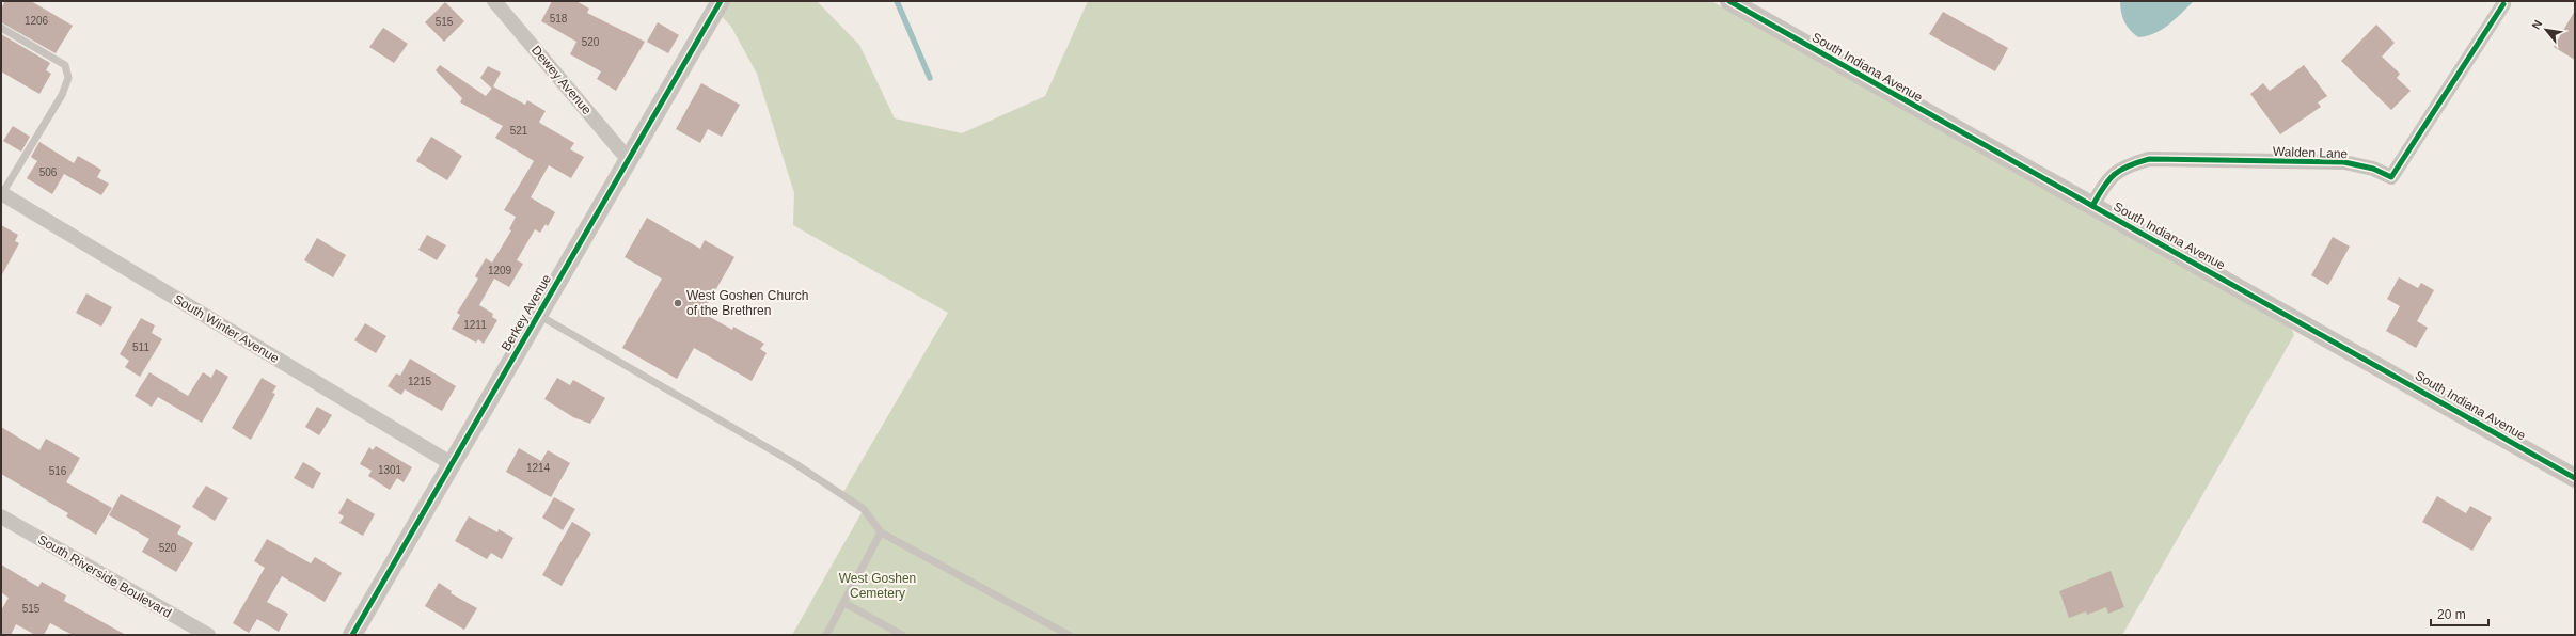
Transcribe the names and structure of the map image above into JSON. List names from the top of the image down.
{
  "streets": {
    "street": [
      "South Indiana Avenue",
      "Dewey Avenue",
      "Walden Lane",
      "Berkey Avenue",
      "South Winter Avenue",
      "South Riverside Boulevard"
    ]
  },
  "crossings": [
    ["South Indiana Avenue", "Walden Lane"],
    ["Dewey Avenue", "Berkey Avenue"],
    ["Berkey Avenue", "South Winter Avenue"]
  ],
  "parks": ["West Goshen Cemetery"],
  "places": ["West Goshen Church of the Brethren"],
  "house_numbers": [
    "518",
    "1206",
    "515",
    "520",
    "521",
    "506",
    "1209",
    "1211",
    "511",
    "1215",
    "1214",
    "1301",
    "516",
    "520",
    "515"
  ],
  "scale_bar": "20 m",
  "north": "top left"
}
